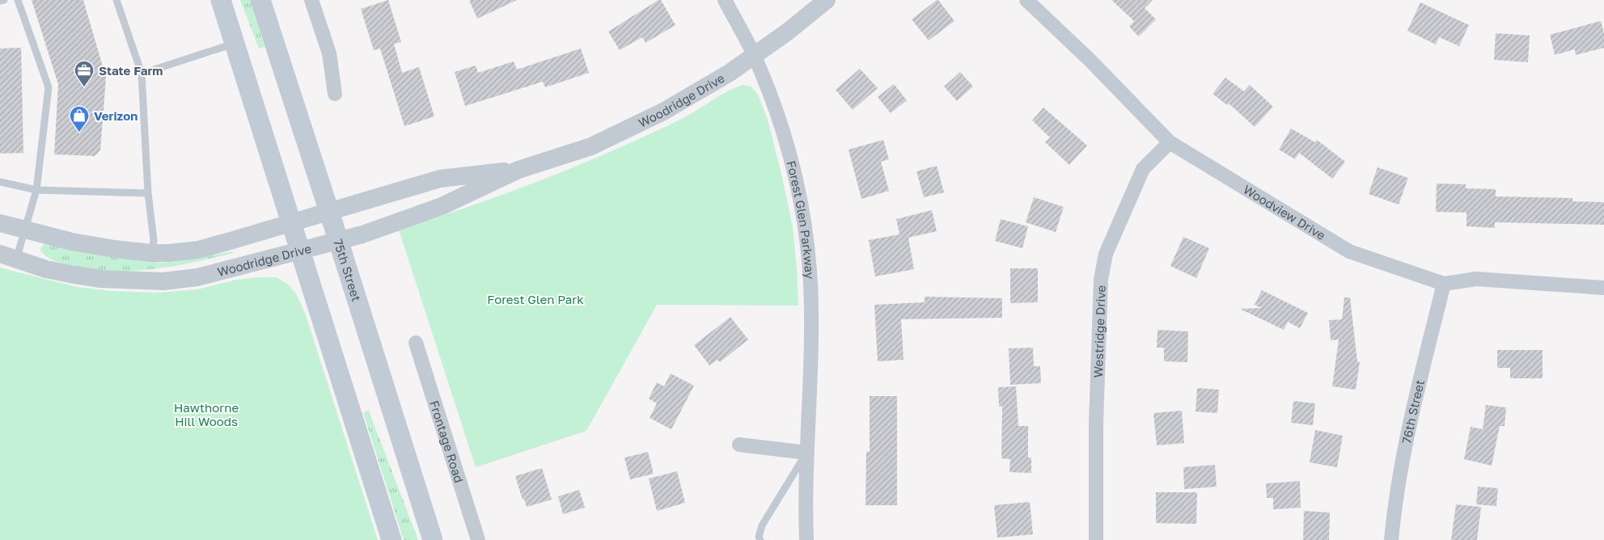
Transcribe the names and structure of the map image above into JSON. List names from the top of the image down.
{
  "streets": {
    "main road": ["75th Street"],
    "street": [
      "Woodridge Drive",
      "Woodview Drive",
      "Forest Glen Parkway",
      "Westridge Drive",
      "76th Street",
      "Frontage Road"
    ]
  },
  "crossings": [
    ["Woodridge Drive", "Forest Glen Parkway"],
    ["Woodridge Drive", "75th Street"],
    ["Woodview Drive", "Westridge Drive"],
    ["Woodview Drive", "76th Street"]
  ],
  "parks": ["Forest Glen Park", "Hawthorne Hill Woods"],
  "places": {
    "office": ["State Farm"],
    "shop": ["Verizon"]
  }
}
